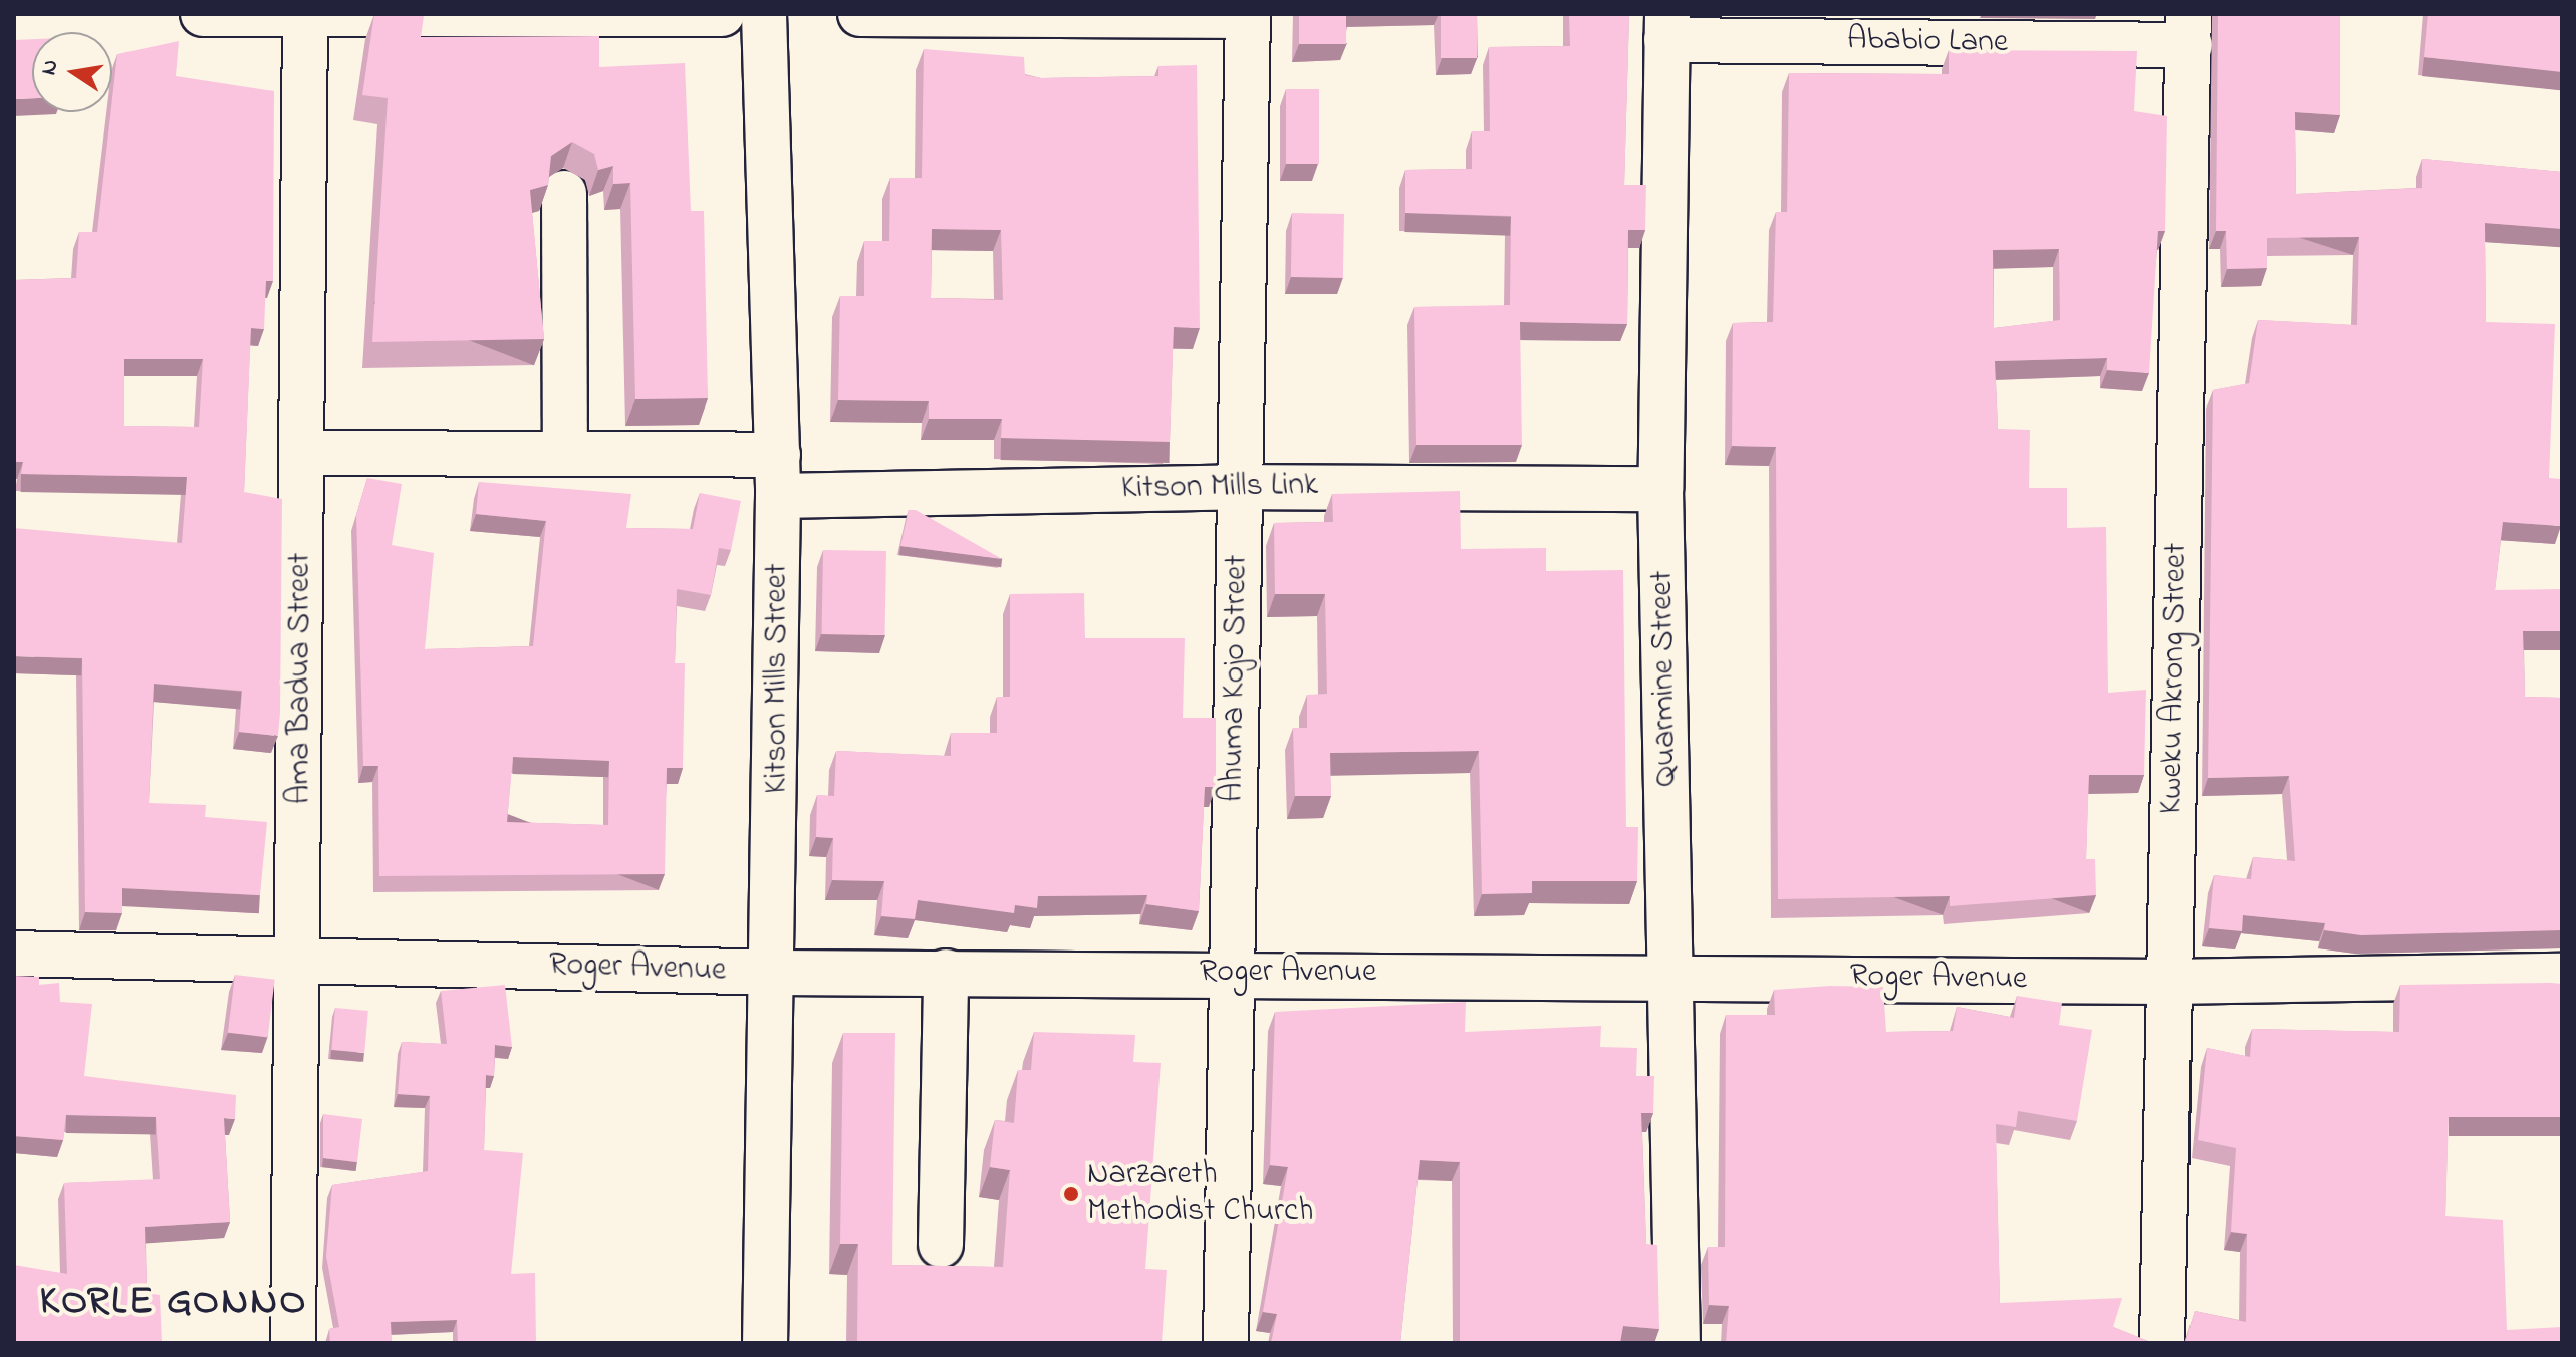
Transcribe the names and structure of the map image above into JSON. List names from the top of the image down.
{
  "streets": {
    "street": [
      "Ababio Lane",
      "Kitson Mills Link",
      "Ama Badua Street",
      "Kitson Mills Street",
      "Ahuma Kojo Street",
      "Quarmine Street",
      "Kweku Akrong Street",
      "Roger Avenue"
    ]
  },
  "crossings": [
    ["Ababio Lane", "Quarmine Street"],
    ["Ababio Lane", "Kweku Akrong Street"],
    ["Kitson Mills Link", "Ama Badua Street"],
    ["Kitson Mills Link", "Kitson Mills Street"],
    ["Kitson Mills Link", "Ahuma Kojo Street"],
    ["Kitson Mills Link", "Quarmine Street"],
    ["Ama Badua Street", "Roger Avenue"],
    ["Kitson Mills Street", "Roger Avenue"],
    ["Ahuma Kojo Street", "Roger Avenue"],
    ["Quarmine Street", "Roger Avenue"],
    ["Kweku Akrong Street", "Roger Avenue"]
  ],
  "districts": ["KORLE GONNO"],
  "places": ["Narzareth Methodist Church"],
  "north": "left"
}
